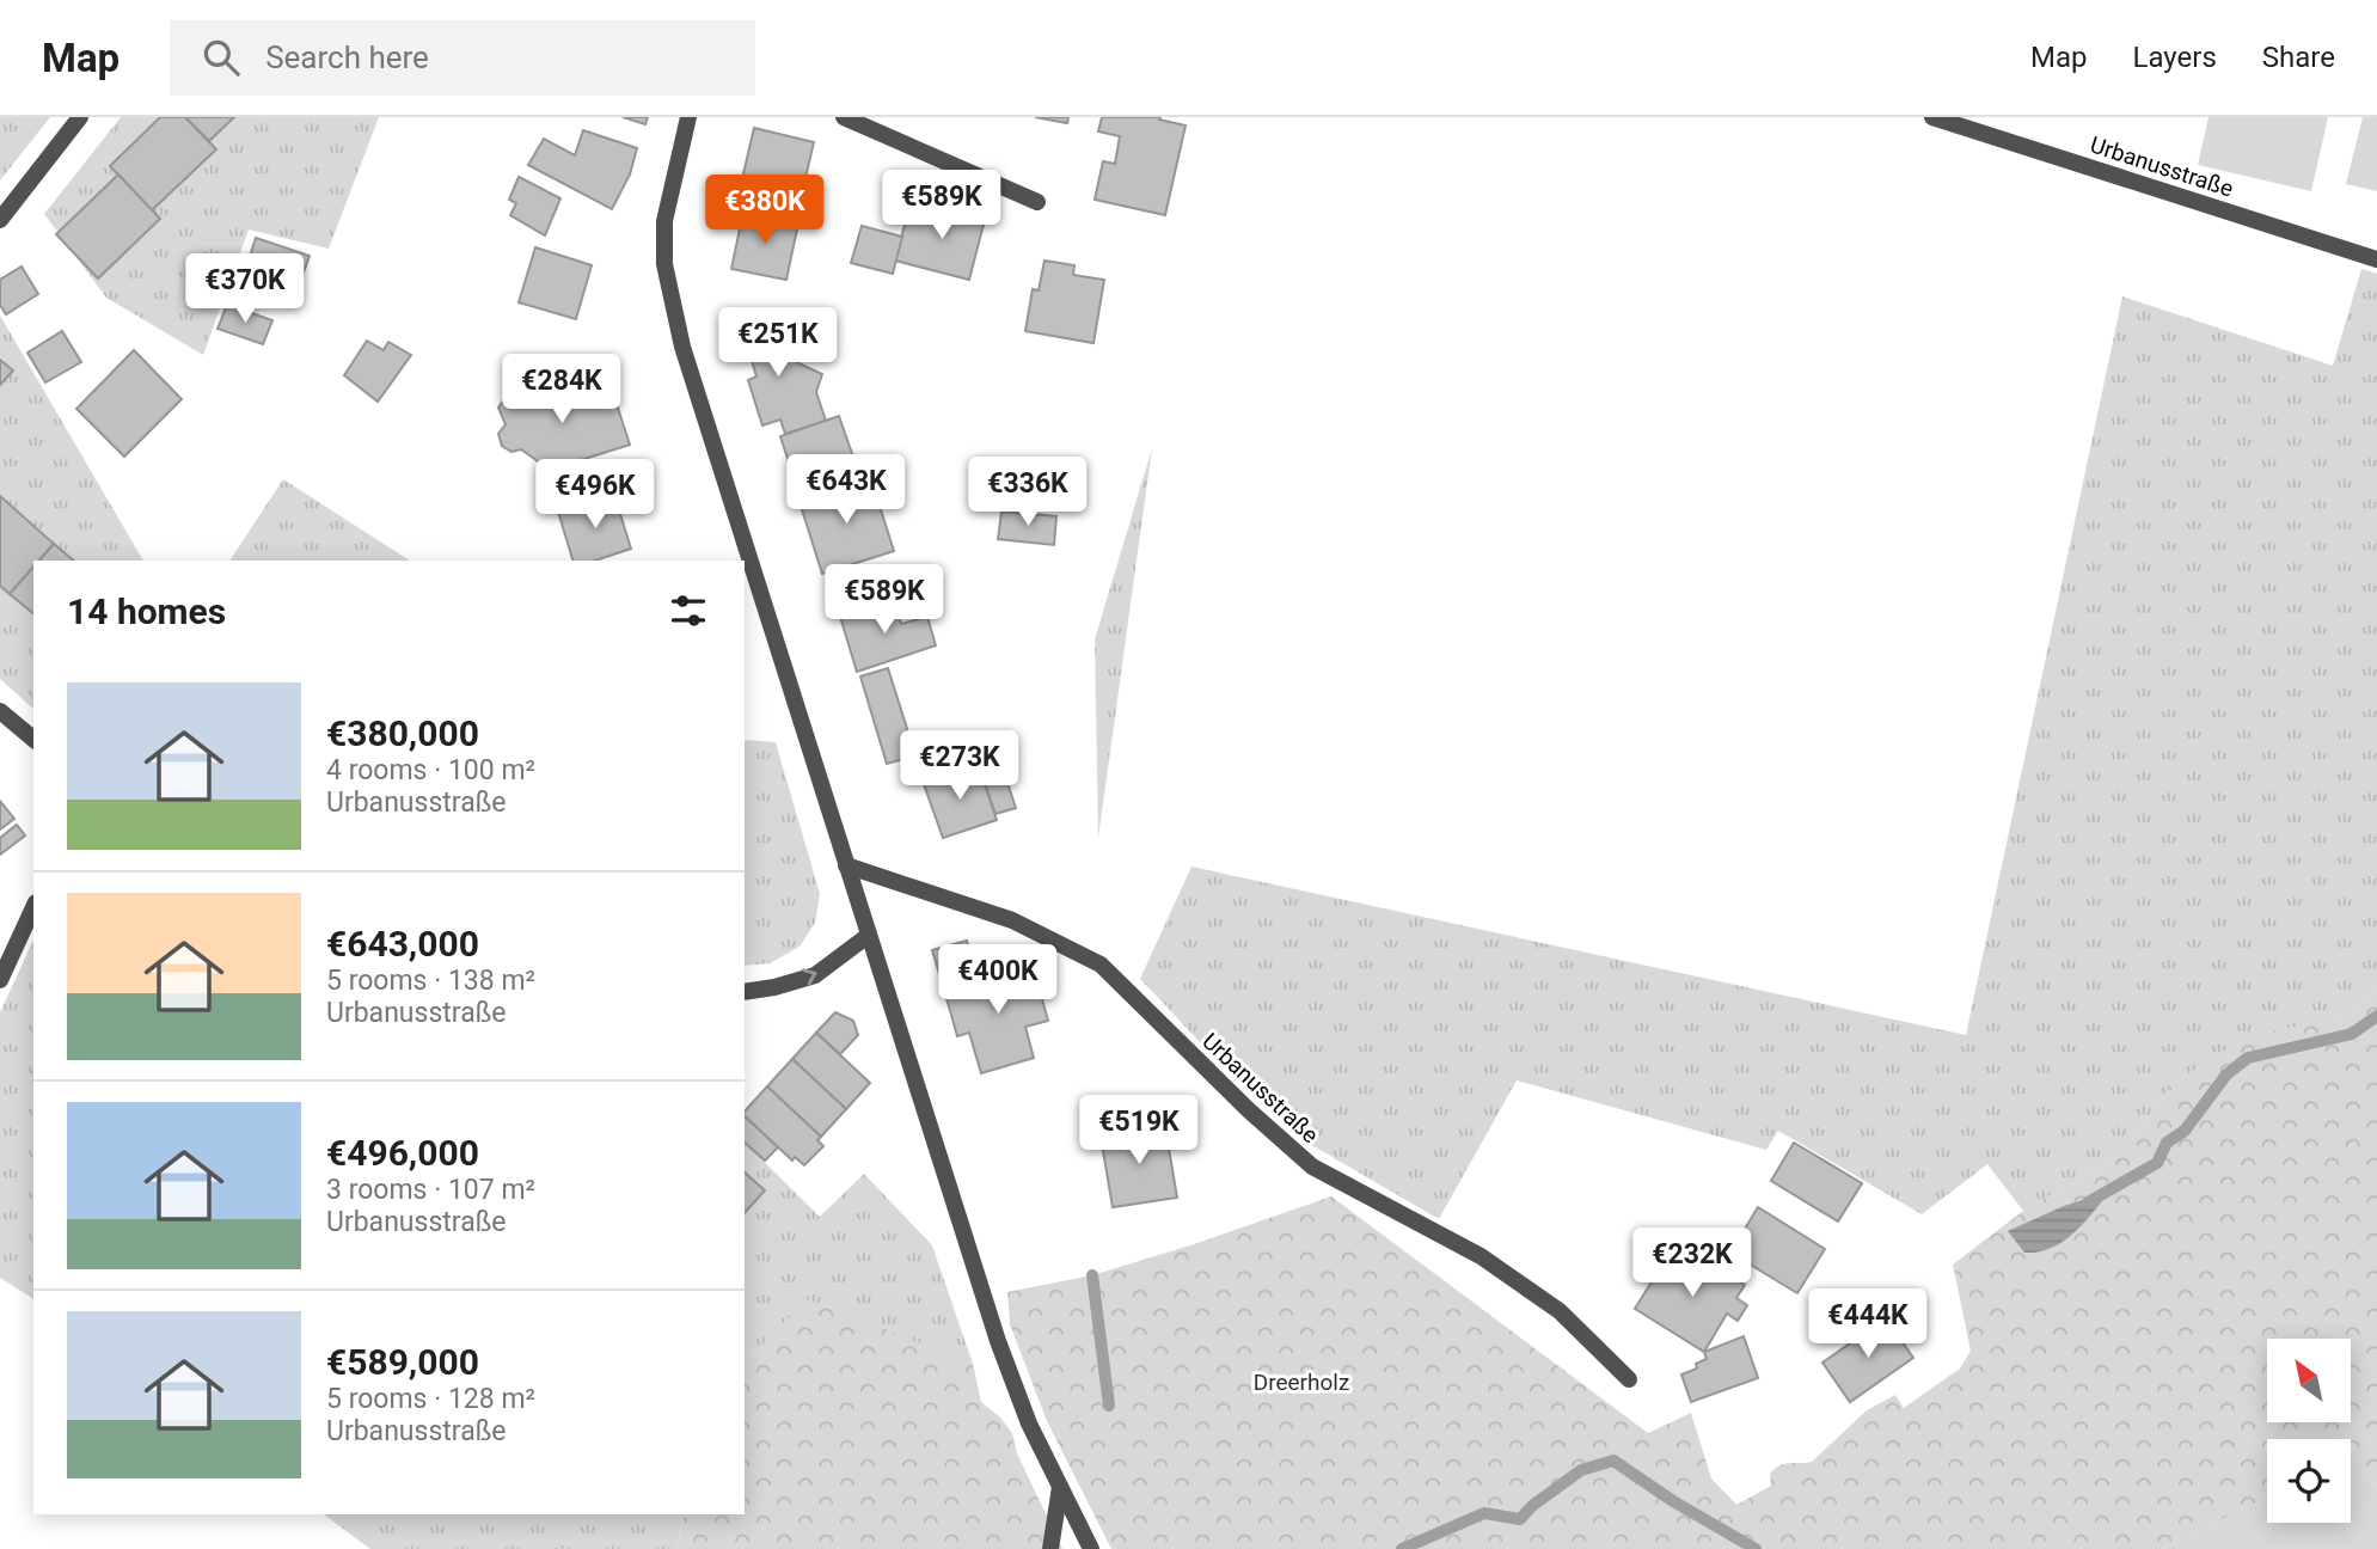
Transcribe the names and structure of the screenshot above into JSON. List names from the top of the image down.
{
  "streets": {
    "street": ["Urbanusstraße"]
  },
  "parks": ["Dreerholz"],
  "north": "top left",
  "page": {
    "header": "Map",
    "search": "Search here",
    "nav": ["Map", "Layers", "Share"],
    "price": [
      "€589K",
      "€380K",
      "€370K",
      "€251K",
      "€284K",
      "€643K",
      "€336K",
      "€496K",
      "€589K",
      "€273K",
      "€400K",
      "€519K",
      "€232K",
      "€444K"
    ],
    "heading": "14 homes",
    "list": [
      {
        "name": "€380,000",
        "note": "4 rooms · 100 m² · Urbanusstraße"
      },
      {
        "name": "€643,000",
        "note": "5 rooms · 138 m² · Urbanusstraße"
      },
      {
        "name": "€496,000",
        "note": "3 rooms · 107 m² · Urbanusstraße"
      },
      {
        "name": "€589,000",
        "note": "5 rooms · 128 m² · Urbanusstraße"
      }
    ]
  }
}
